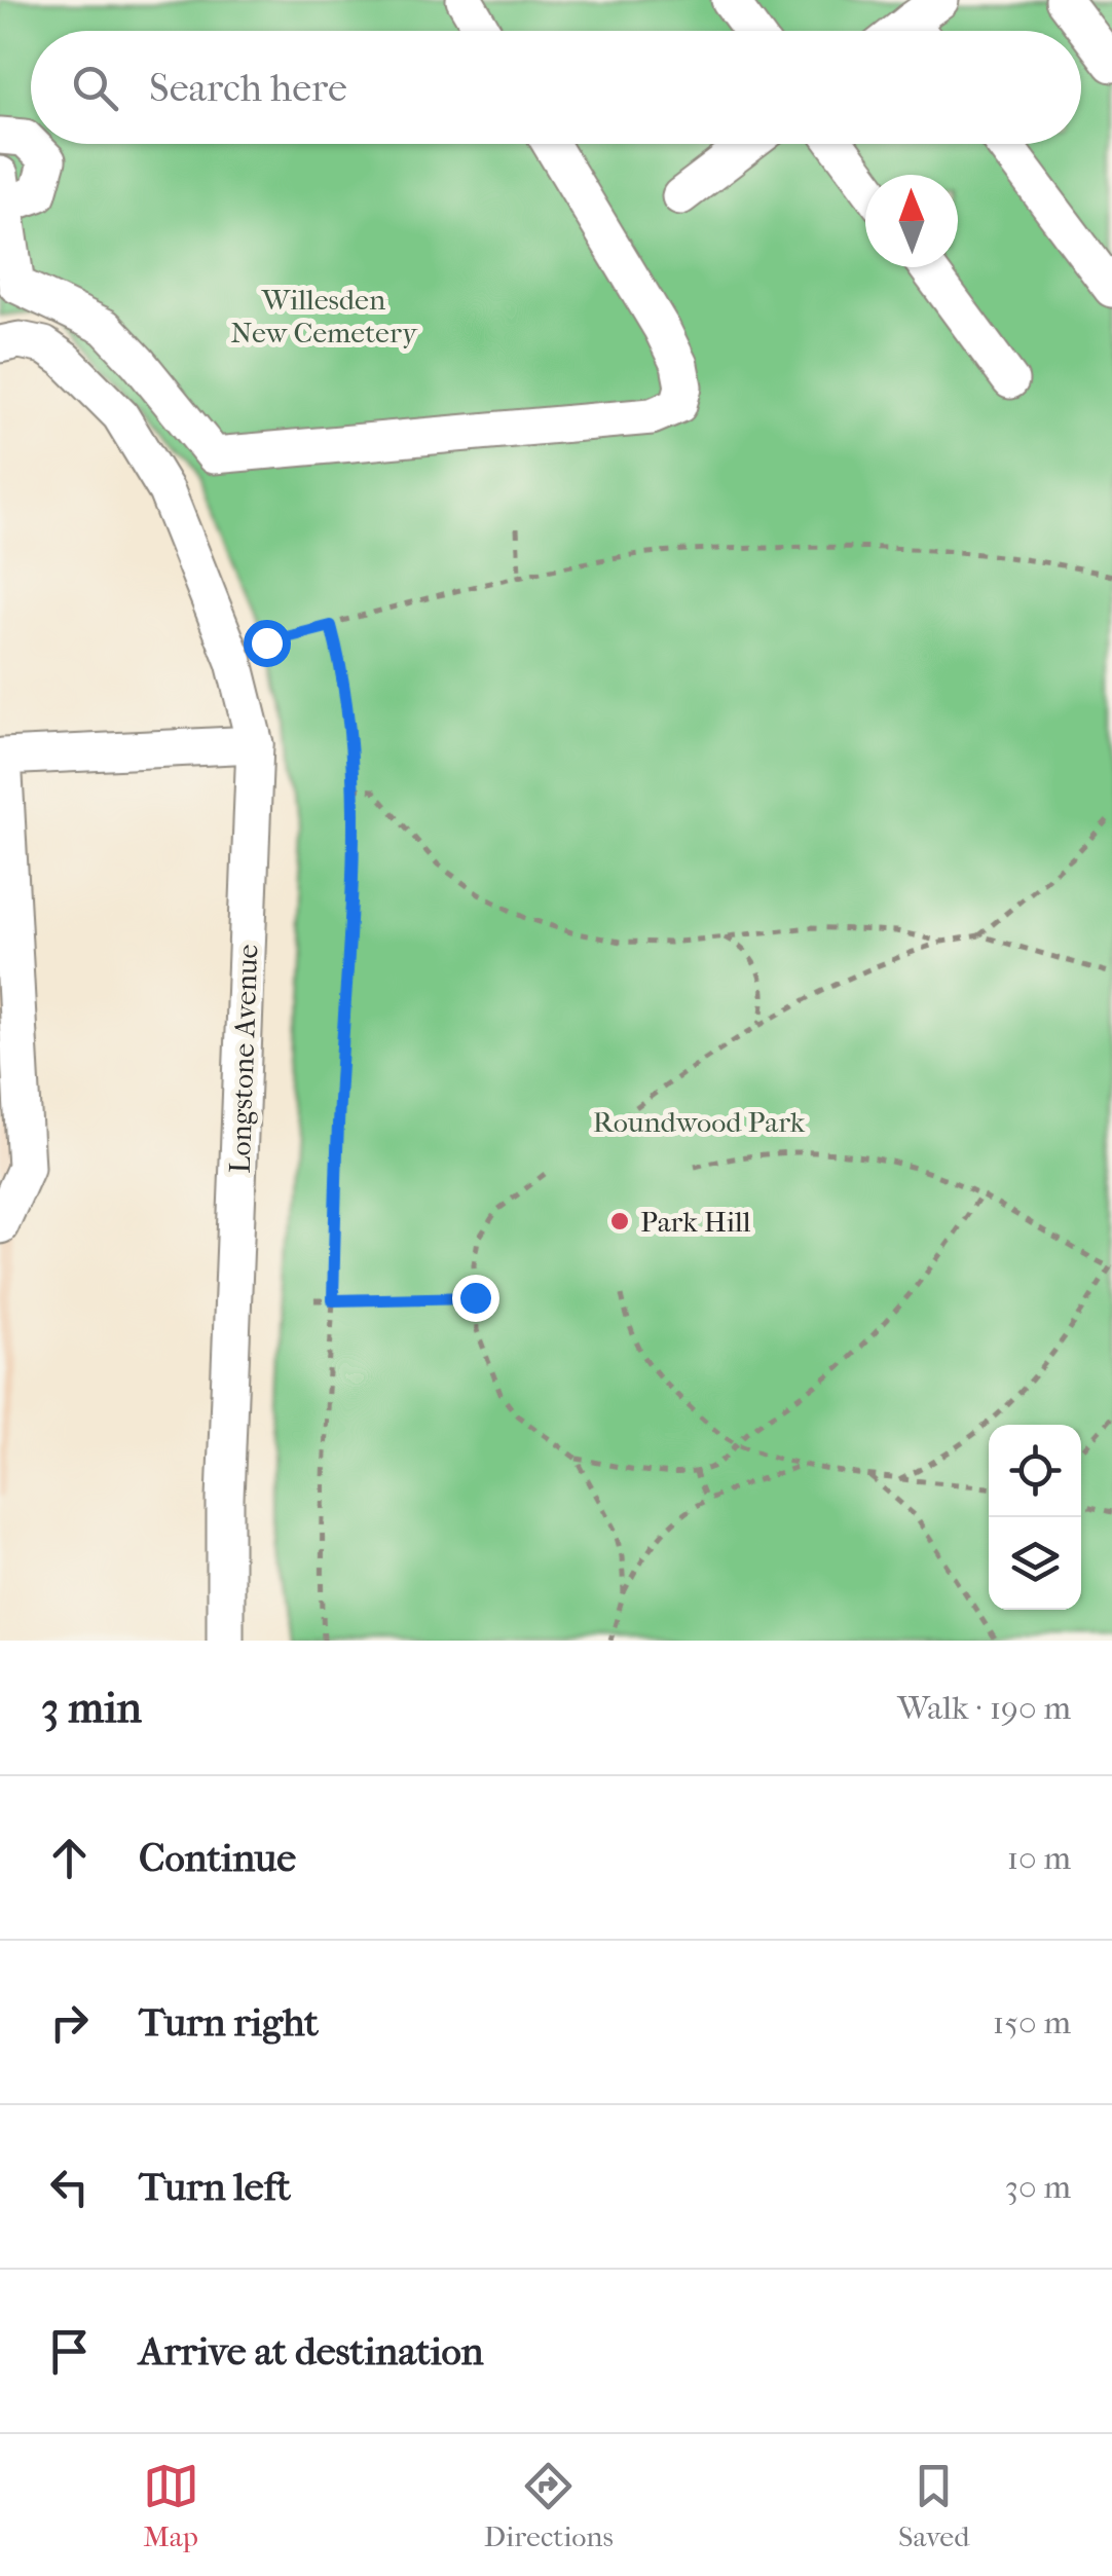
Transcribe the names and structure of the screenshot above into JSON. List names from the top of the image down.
{
  "streets": {
    "street": ["Longstone Avenue"]
  },
  "parks": ["Willesden New Cemetery", "Roundwood Park"],
  "places": ["Park Hill"],
  "north": "top",
  "page": {
    "search": "Search here",
    "heading": ["3 min", "Walk · 190 m"],
    "list": [
      ["Continue", "10 m"],
      ["Turn right", "150 m"],
      ["Turn left", "30 m"],
      "Arrive at destination"
    ],
    "nav": ["Map", "Directions", "Saved"]
  }
}
